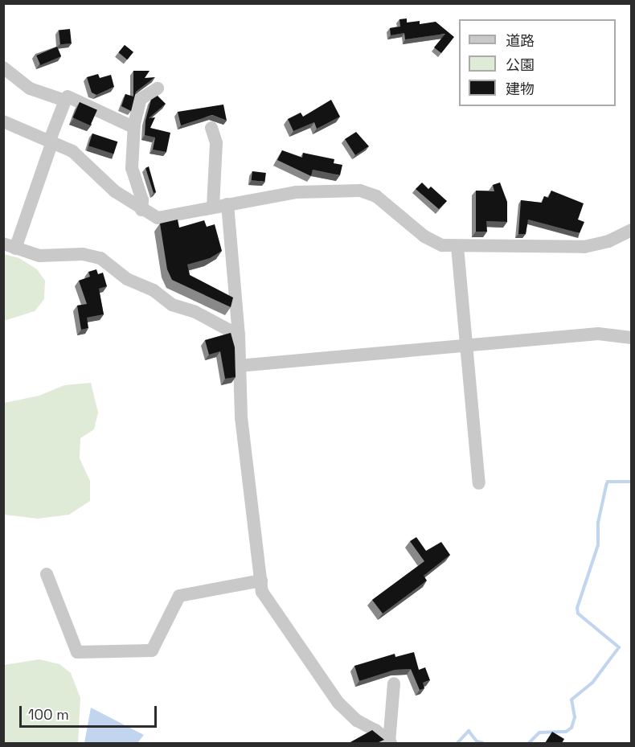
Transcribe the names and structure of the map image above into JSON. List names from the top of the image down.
{
  "legend": ["道路", "公園", "建物"],
  "scale_bar": "100 m"
}
